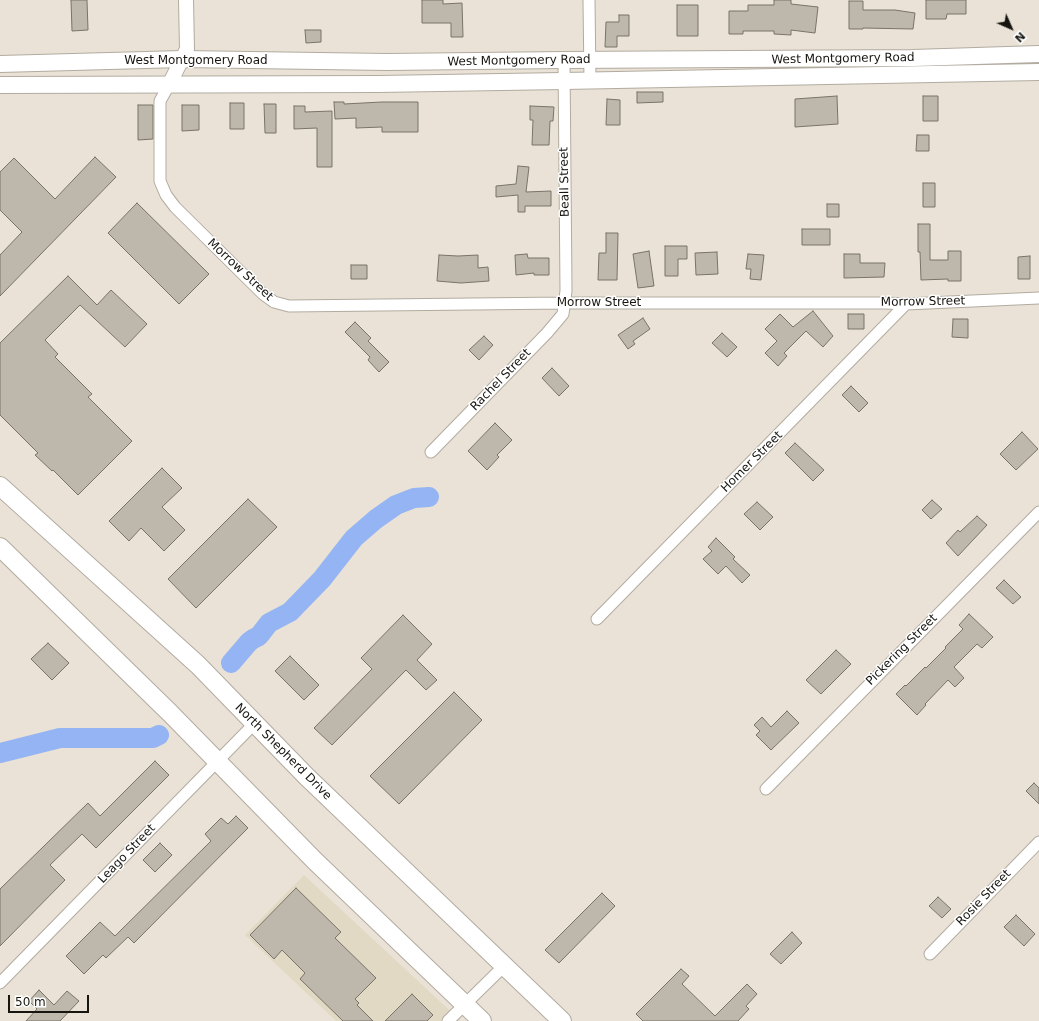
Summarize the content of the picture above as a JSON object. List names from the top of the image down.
{
  "streets": {
    "main road": ["West Montgomery Road", "North Shepherd Drive"],
    "street": [
      "Beall Street",
      "Morrow Street",
      "Rachel Street",
      "Homer Street",
      "Pickering Street",
      "Leago Street",
      "Rosie Street"
    ]
  },
  "crossings": [
    ["West Montgomery Road", "Beall Street"],
    ["West Montgomery Road", "Morrow Street"],
    ["Beall Street", "Morrow Street"],
    ["Beall Street", "Rachel Street"],
    ["Morrow Street", "Rachel Street"],
    ["Morrow Street", "Homer Street"],
    ["North Shepherd Drive", "Leago Street"]
  ],
  "scale_bar": "50 m",
  "north": "bottom right"
}
